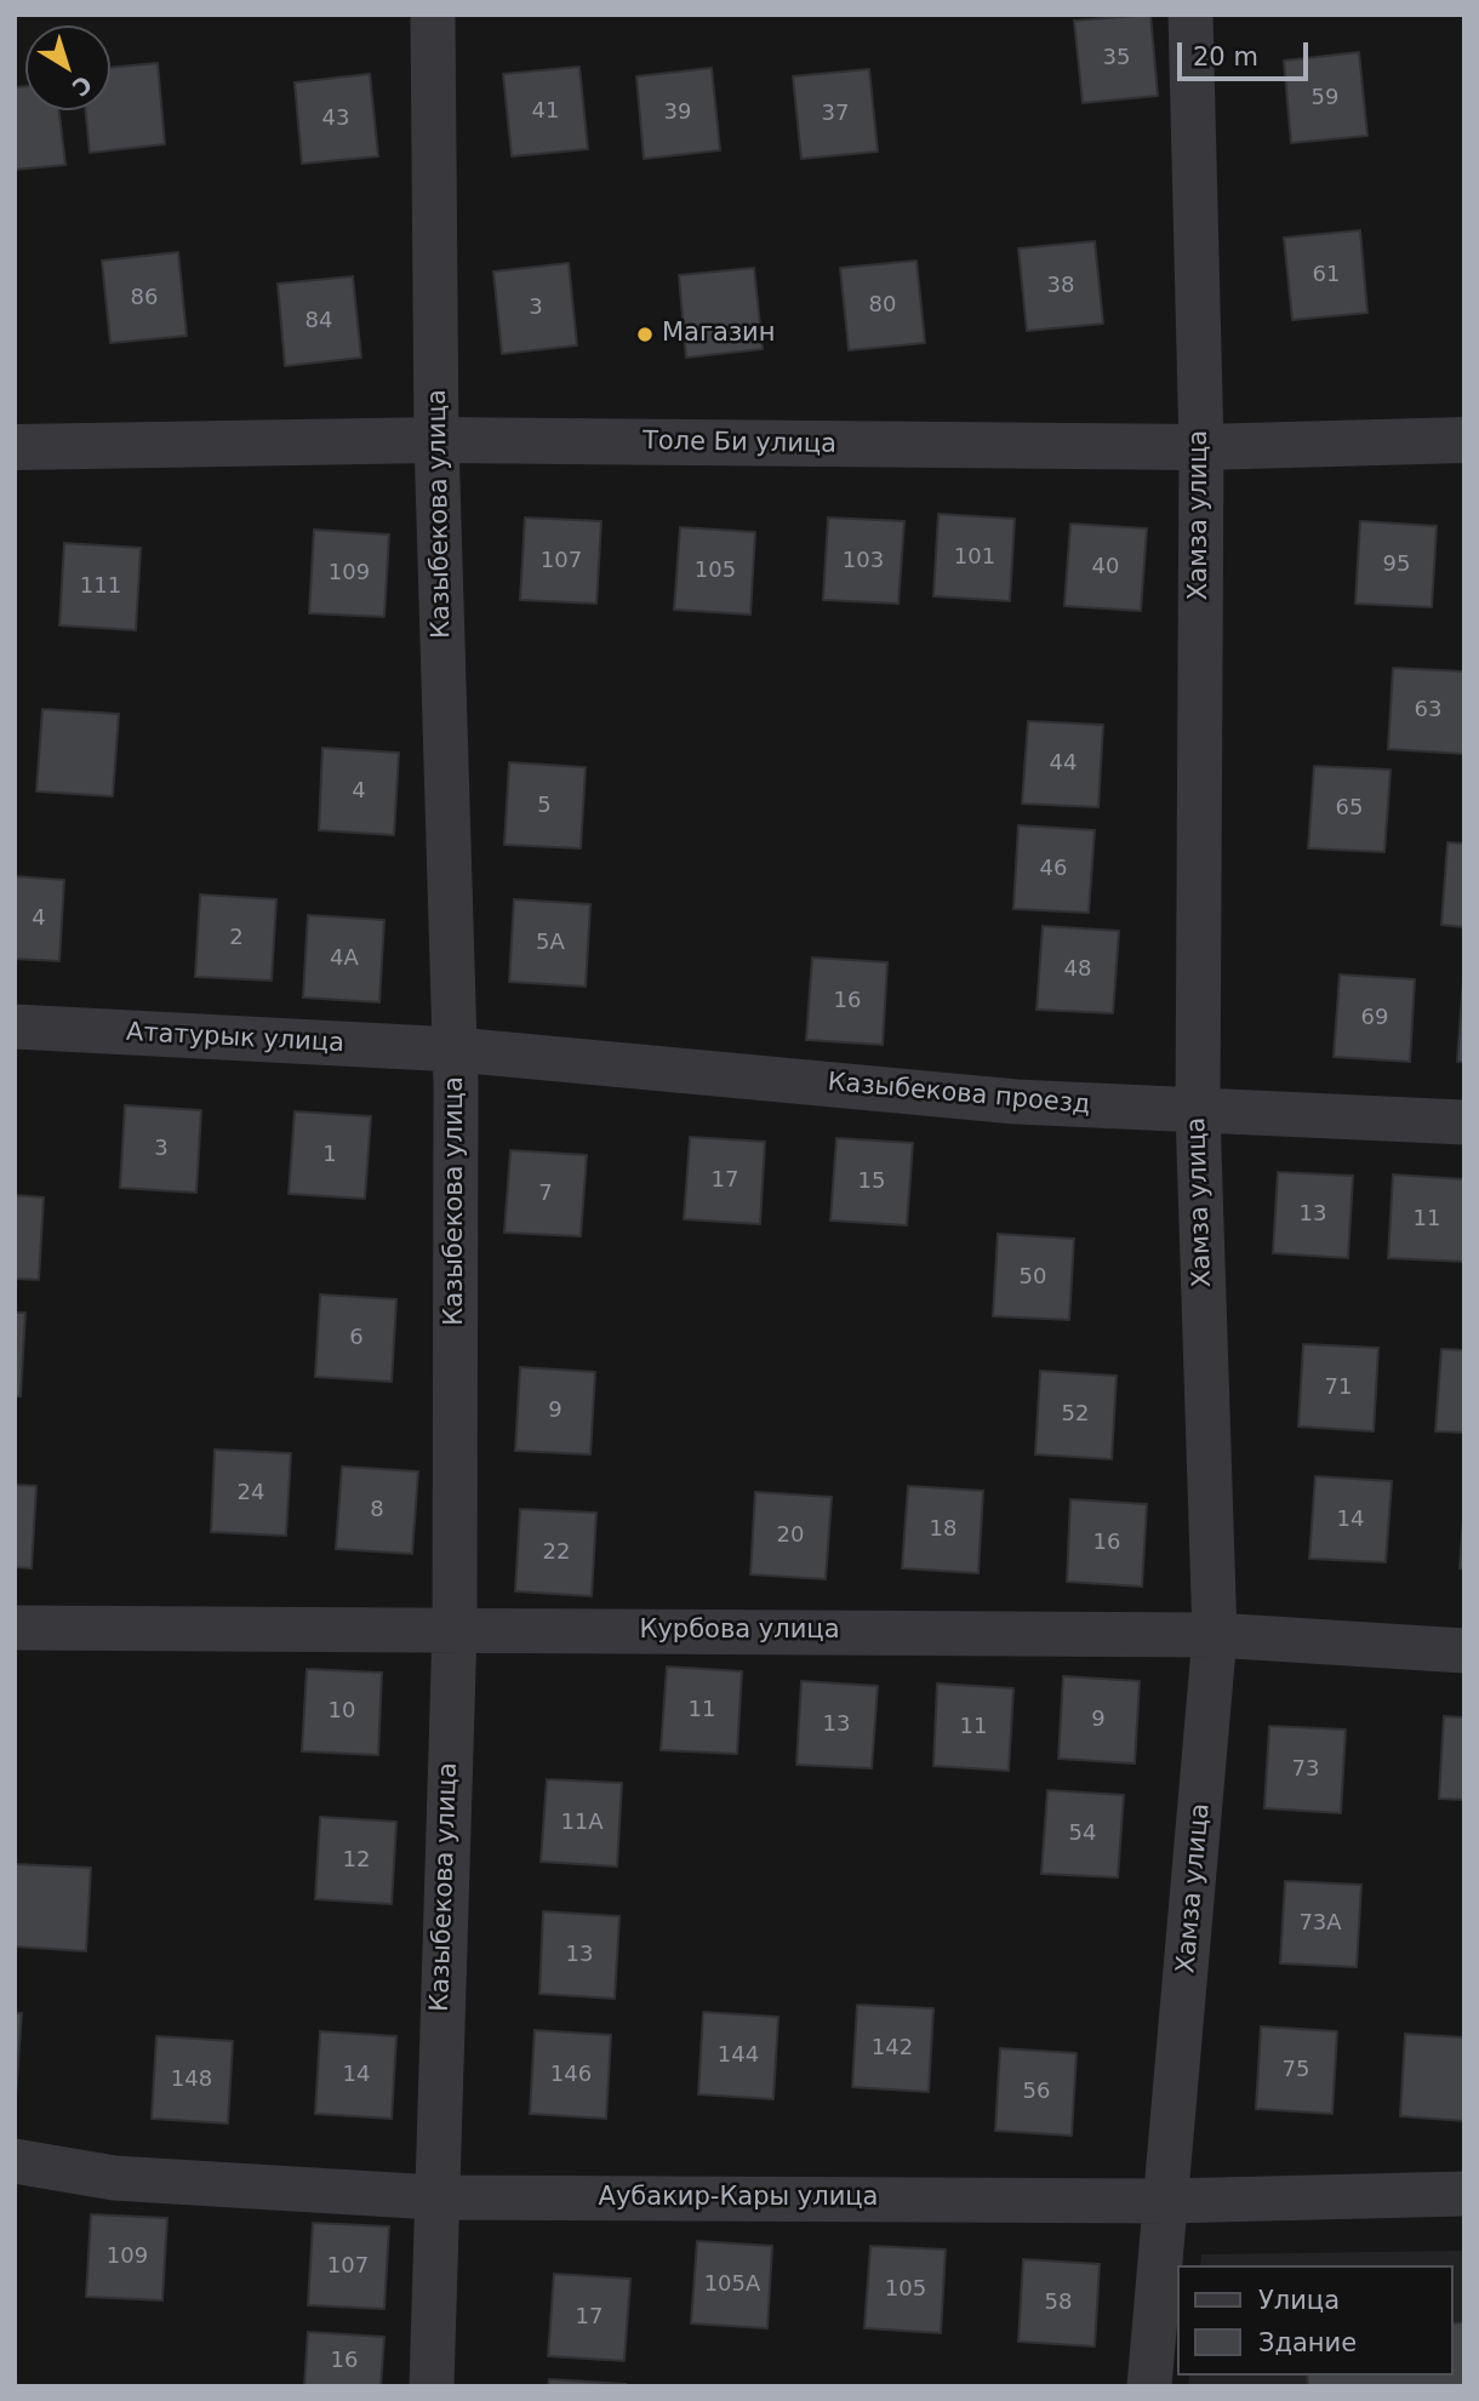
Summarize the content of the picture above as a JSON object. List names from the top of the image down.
{
  "streets": {
    "street": [
      "Толе Би улица",
      "Казыбекова улица",
      "Хамза улица",
      "Ататурык улица",
      "Казыбекова проезд",
      "Курбова улица",
      "Аубакир-Кары улица"
    ]
  },
  "crossings": [
    ["Толе Би улица", "Казыбекова улица"],
    ["Толе Би улица", "Хамза улица"],
    ["Казыбекова улица", "Ататурык улица"],
    ["Казыбекова улица", "Казыбекова проезд"],
    ["Казыбекова улица", "Курбова улица"],
    ["Казыбекова улица", "Аубакир-Кары улица"],
    ["Хамза улица", "Казыбекова проезд"],
    ["Хамза улица", "Курбова улица"],
    ["Хамза улица", "Аубакир-Кары улица"],
    ["Ататурык улица", "Казыбекова проезд"]
  ],
  "places": ["Магазин"],
  "house_numbers": [
    "35",
    "59",
    "41",
    "39",
    "37",
    "43",
    "61",
    "38",
    "86",
    "80",
    "3",
    "84",
    "101",
    "107",
    "103",
    "95",
    "40",
    "105",
    "109",
    "111",
    "63",
    "44",
    "4",
    "5",
    "65",
    "46",
    "4",
    "2",
    "5А",
    "4А",
    "48",
    "16",
    "69",
    "3",
    "1",
    "17",
    "15",
    "7",
    "13",
    "11",
    "50",
    "6",
    "71",
    "9",
    "52",
    "24",
    "8",
    "14",
    "18",
    "20",
    "16",
    "22",
    "11",
    "10",
    "9",
    "13",
    "11",
    "73",
    "11А",
    "54",
    "12",
    "73А",
    "13",
    "142",
    "144",
    "75",
    "14",
    "146",
    "148",
    "56",
    "109",
    "107",
    "105А",
    "105",
    "58",
    "17",
    "16"
  ],
  "legend": ["Улица", "Здание"],
  "scale_bar": "20 m",
  "north": "bottom right"
}
